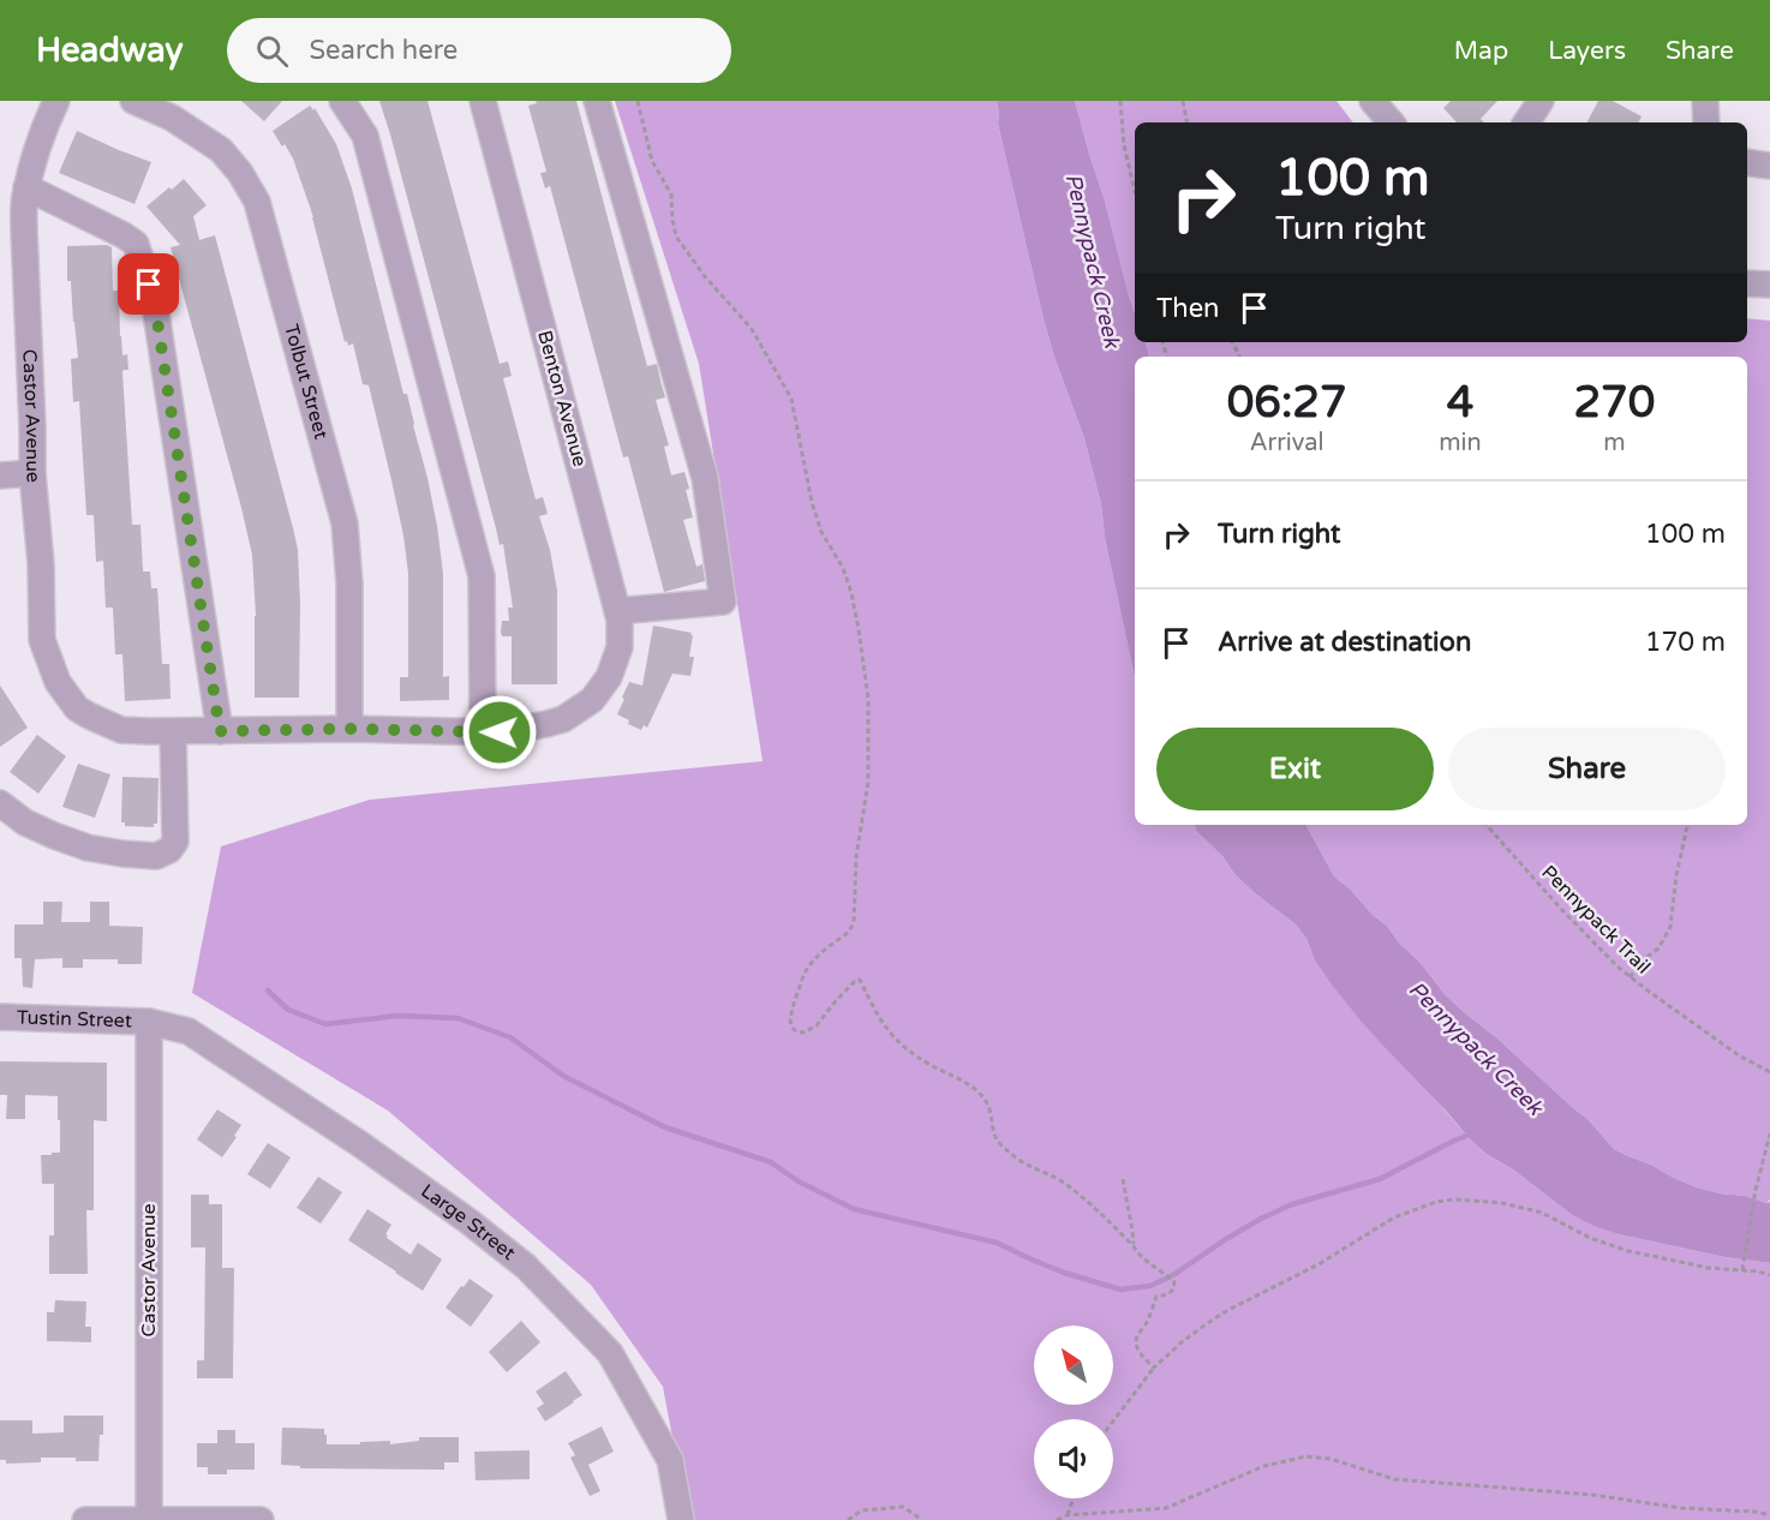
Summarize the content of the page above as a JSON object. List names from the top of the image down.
{
  "streets": {
    "street": [
      "Tolbut Street",
      "Benton Avenue",
      "Castor Avenue",
      "Tustin Street",
      "Large Street"
    ],
    "path": ["Pennypack Trail"]
  },
  "crossings": [
    ["Tolbut Street", "Castor Avenue"],
    ["Benton Avenue", "Castor Avenue"],
    ["Castor Avenue", "Tustin Street"],
    ["Castor Avenue", "Large Street"],
    ["Tustin Street", "Large Street"]
  ],
  "water": ["Pennypack Creek"],
  "north": "top left",
  "page": {
    "header": "Headway",
    "search": "Search here",
    "nav": ["Map", "Layers", "Share"],
    "turn": ["100 m", "Turn right"],
    "then": "Then",
    "eta": [
      "06:27",
      "Arrival",
      "4",
      "min",
      "270",
      "m"
    ],
    "list": [
      {
        "name": "Turn right",
        "value": "100 m"
      },
      {
        "name": "Arrive at destination",
        "value": "170 m"
      }
    ],
    "buttons": ["Exit", "Share"]
  }
}
